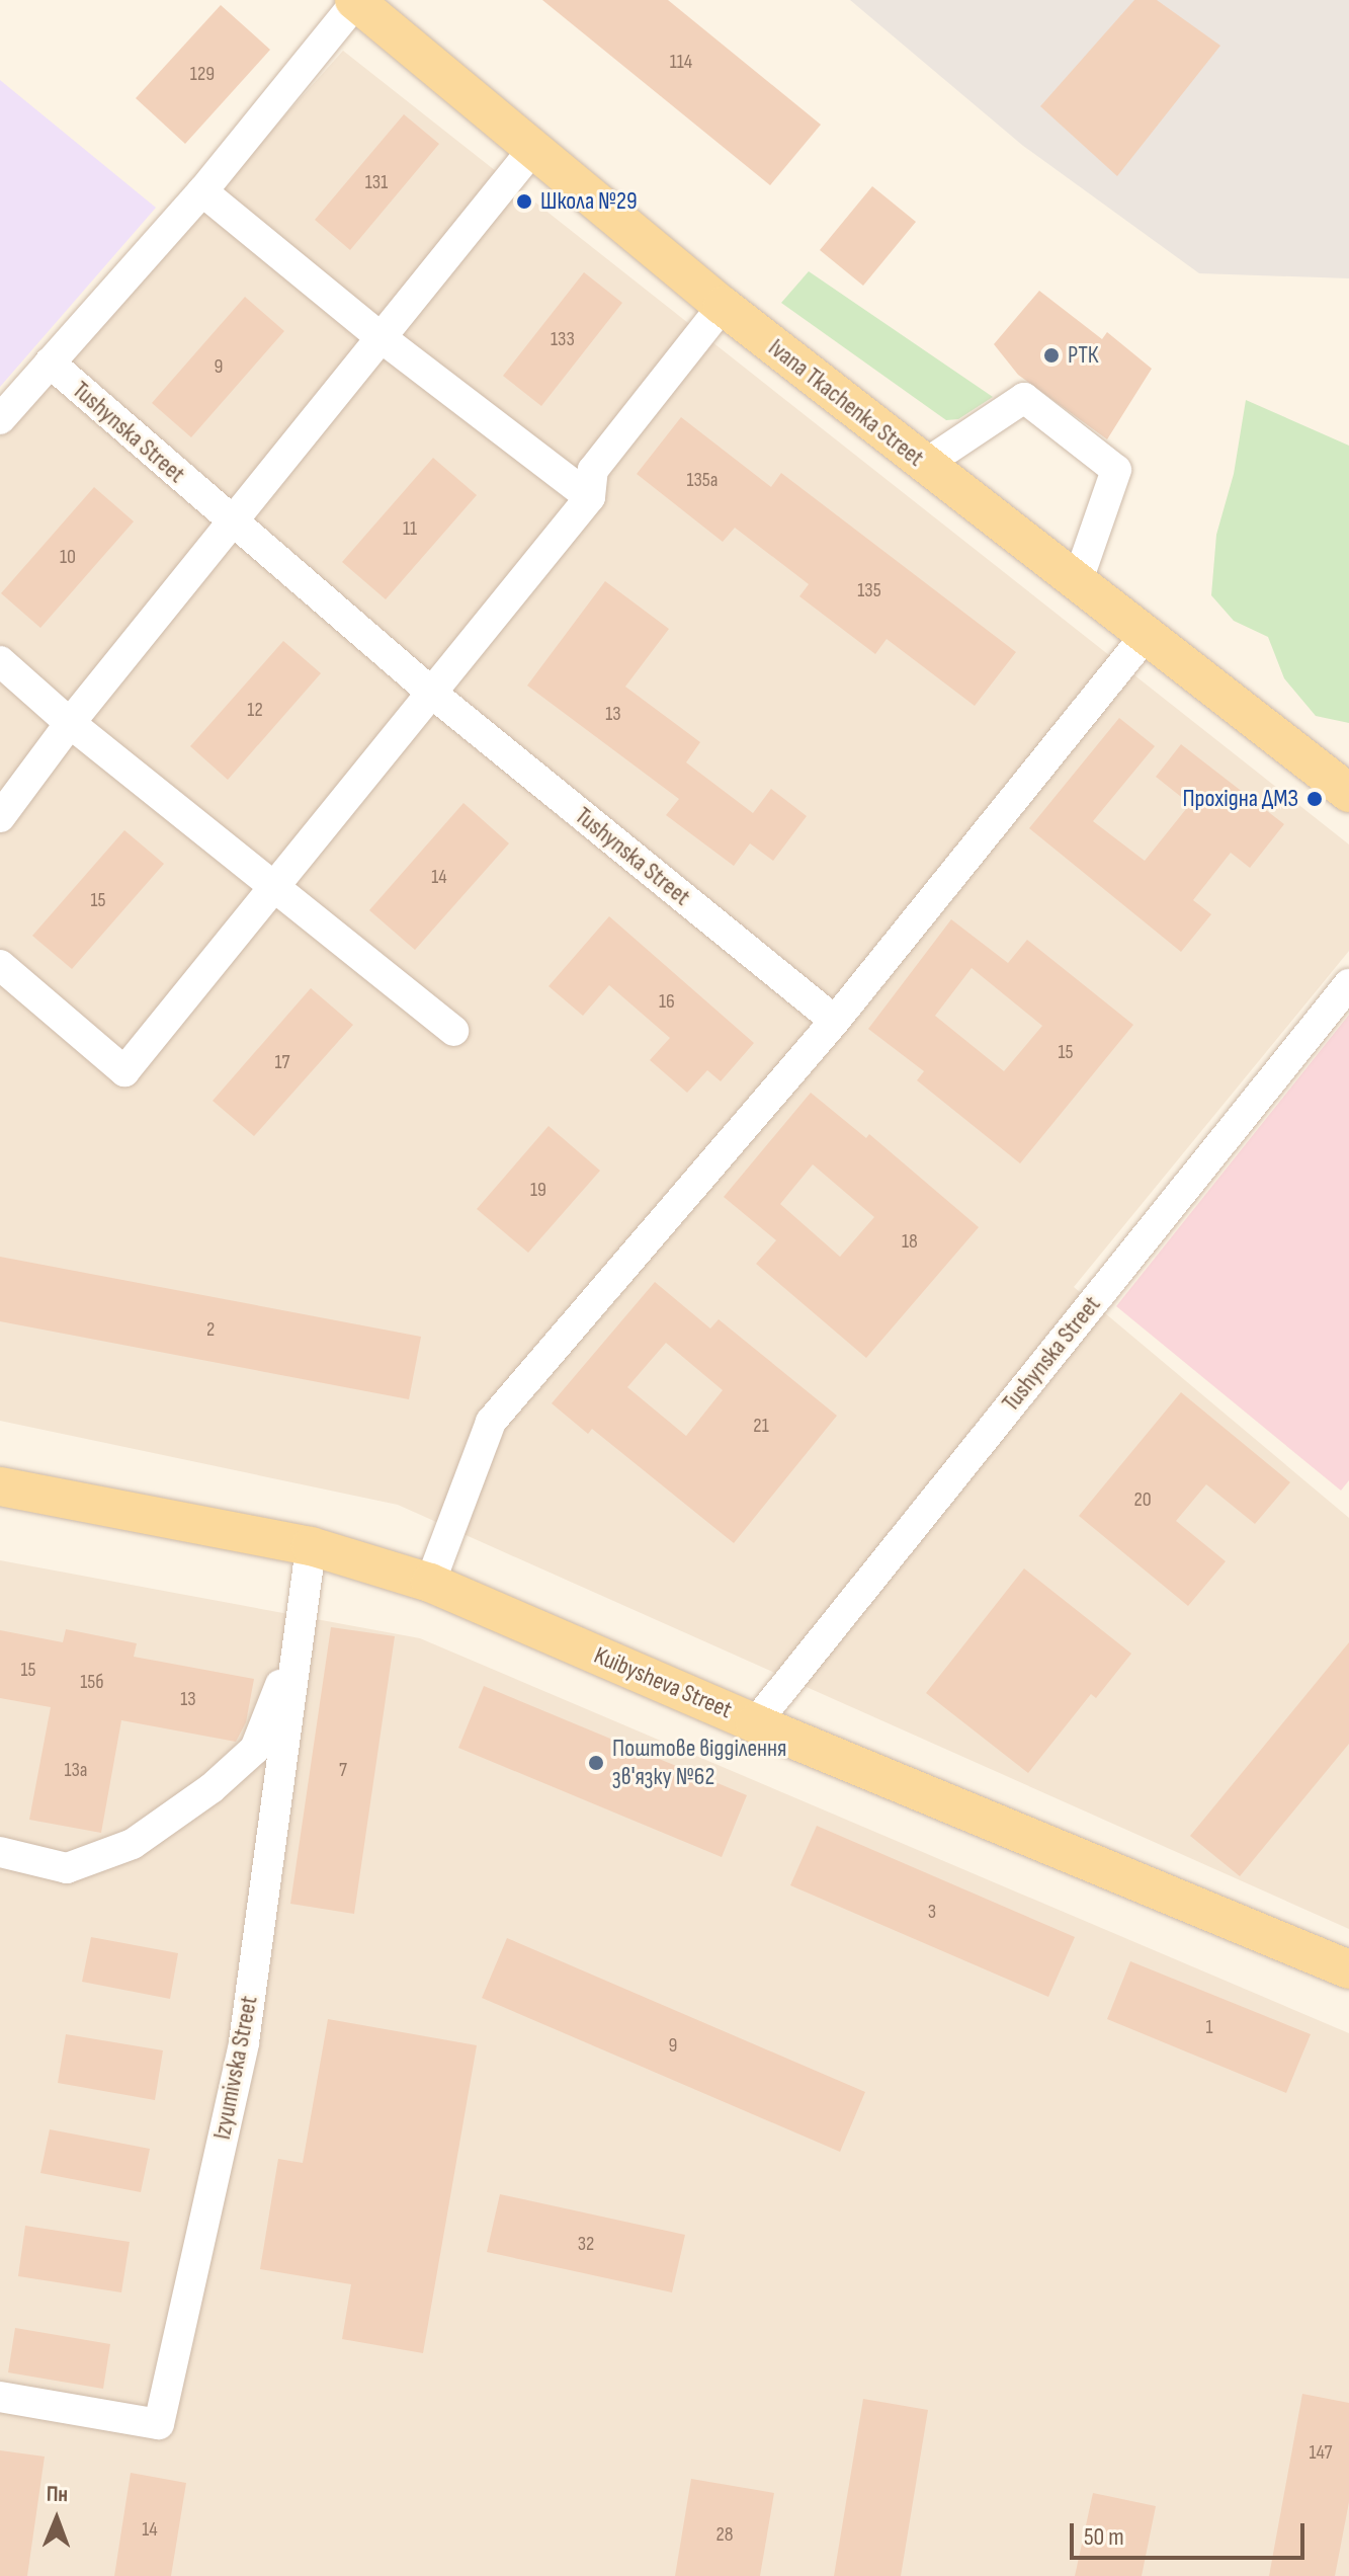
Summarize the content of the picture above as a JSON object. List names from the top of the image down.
{
  "streets": {
    "main road": ["Ivana Tkachenka Street", "Kuibysheva Street"],
    "street": ["Tushynska Street", "Izyumivska Street"]
  },
  "crossings": [
    ["Ivana Tkachenka Street", "Tushynska Street"],
    ["Tushynska Street", "Kuibysheva Street"],
    ["Kuibysheva Street", "Izyumivska Street"]
  ],
  "places": [
    "Школа №29",
    "РТК",
    "Прохідна ДМЗ",
    "Поштове відділення зв'язку №62"
  ],
  "house_numbers": [
    "114",
    "129",
    "131",
    "133",
    "9",
    "135а",
    "11",
    "10",
    "135",
    "12",
    "13",
    "14",
    "15",
    "16",
    "15",
    "17",
    "19",
    "18",
    "2",
    "21",
    "20",
    "15",
    "15б",
    "13",
    "13а",
    "7",
    "3",
    "1",
    "9",
    "32",
    "147",
    "14",
    "28"
  ],
  "scale_bar": "50 m",
  "north": "top"
}
